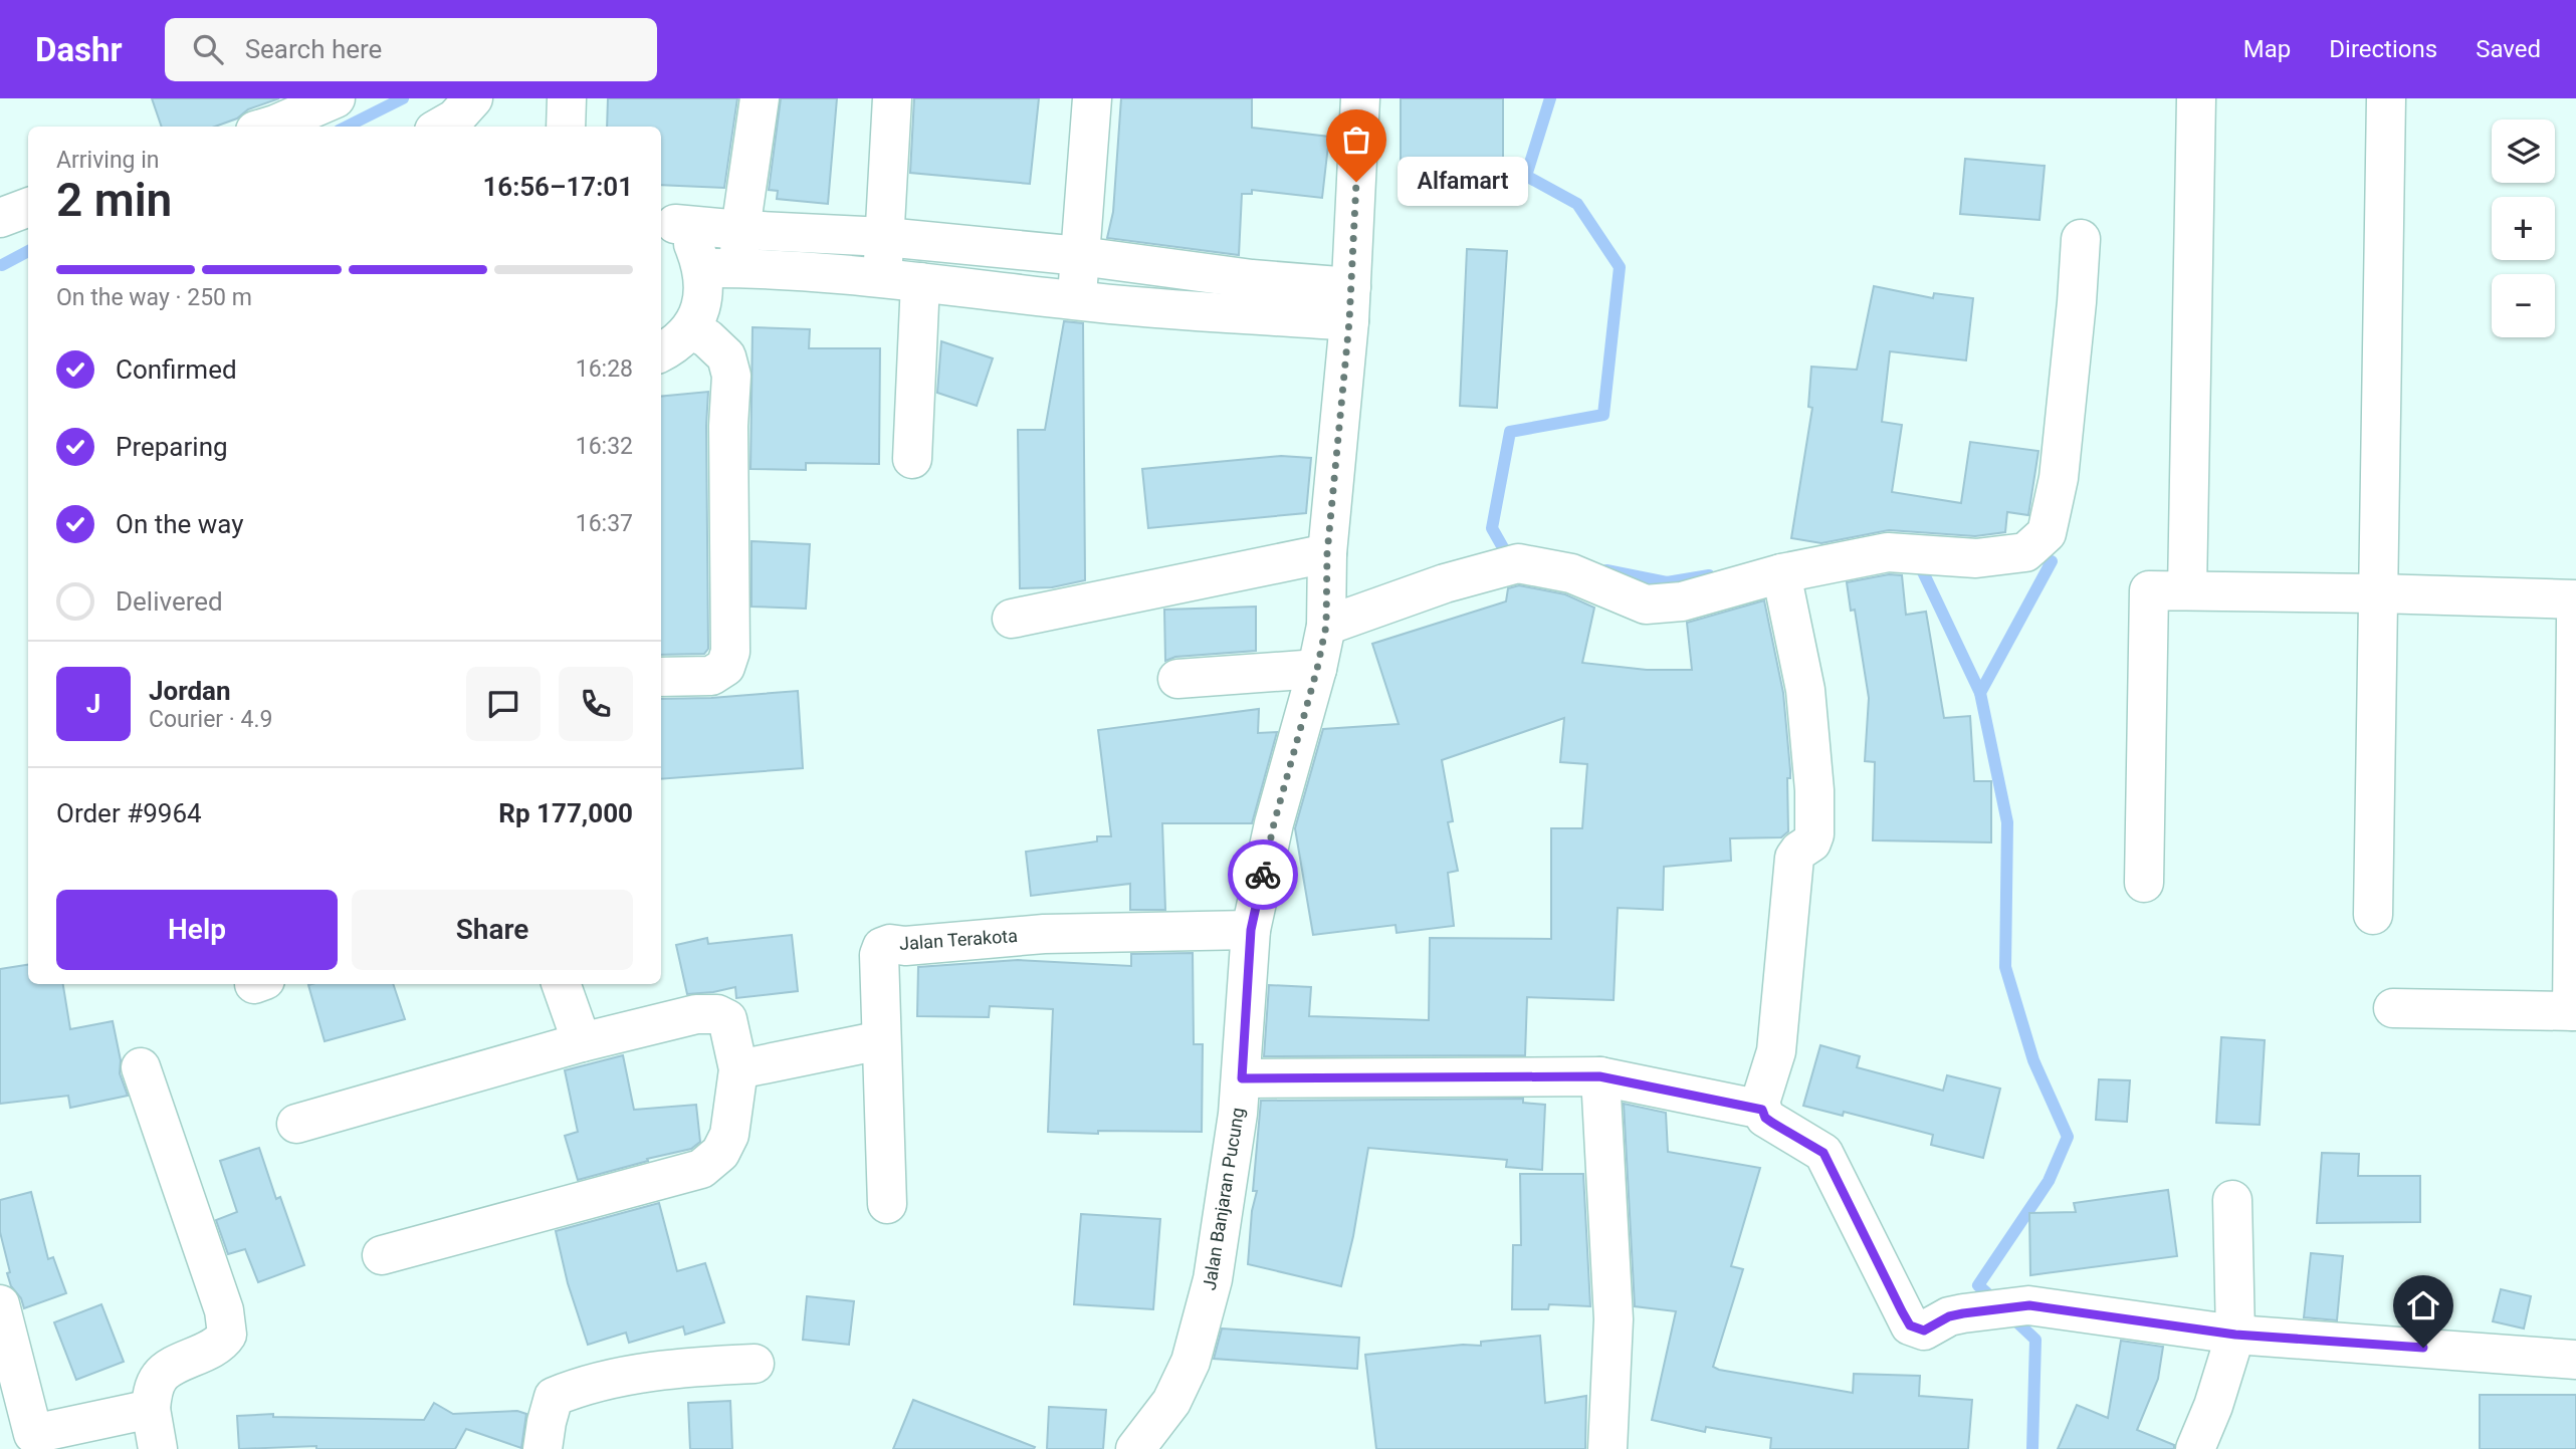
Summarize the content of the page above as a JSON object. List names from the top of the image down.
{
  "streets": {
    "street": ["Jalan Terakota", "Jalan Banjaran Pucung"]
  },
  "crossings": [
    ["Jalan Terakota", "Jalan Banjaran Pucung"]
  ],
  "places": ["Alfamart"],
  "page": {
    "header": "Dashr",
    "search": "Search here",
    "nav": ["Map", "Directions", "Saved"],
    "map_buttons": ["+", "−"],
    "heading": ["2 min", "Arriving in", "16:56–17:01"],
    "panel": [
      "Jordan",
      "Courier · 4.9",
      "Order #9964",
      "Rp 177,000"
    ],
    "bubble": "Alfamart",
    "bar": "On the way · 250 m",
    "list": [
      ["Confirmed", "16:28"],
      ["Preparing", "16:32"],
      ["On the way", "16:37"],
      "Delivered"
    ],
    "round": "J",
    "buttons": ["Help", "Share"]
  }
}
